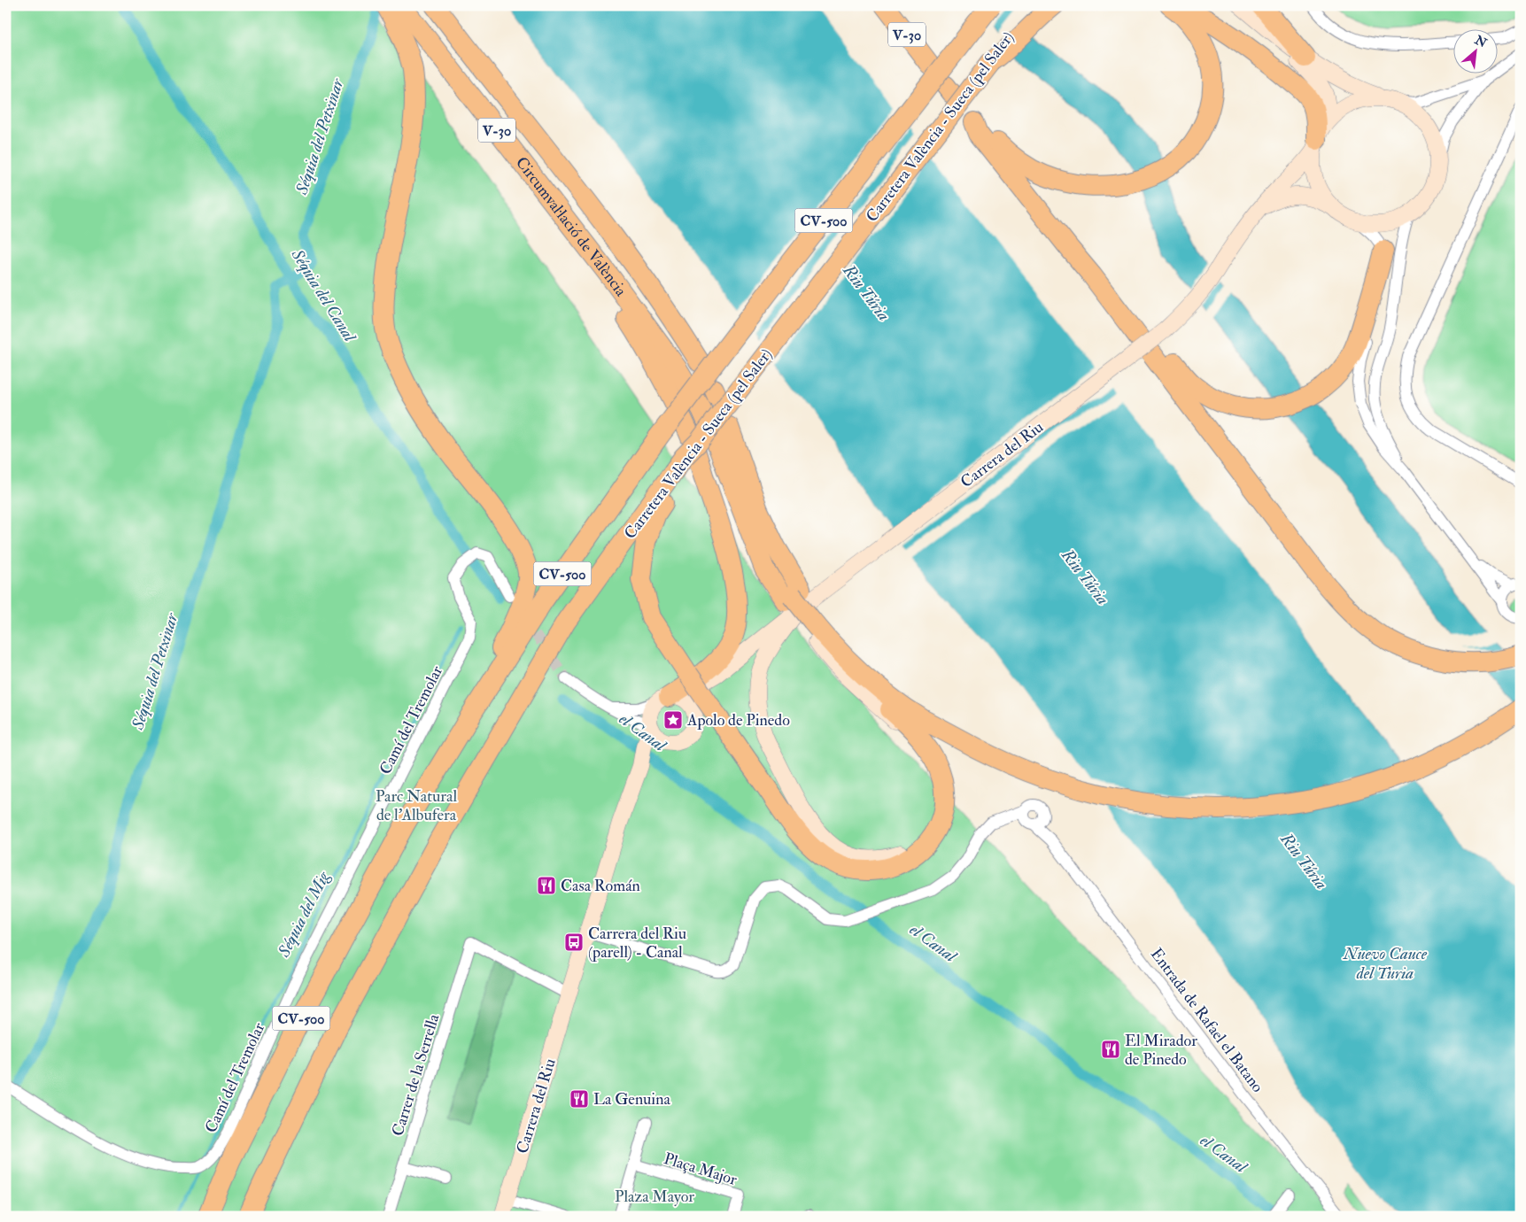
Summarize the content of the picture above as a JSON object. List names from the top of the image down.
{
  "streets": {
    "highway": [
      "V-30",
      "Carretera València - Sueca (pel Saler)",
      "CV-500",
      "Circumval·lació de València"
    ],
    "street": [
      "Carrera del Riu",
      "Camí del Tremolar",
      "Entrada de Rafael el Batano",
      "Carrer de la Serrella",
      "Plaça Major"
    ]
  },
  "crossings": [
    ["Circumval·lació de València", "Carrera del Riu"],
    ["Carrera del Riu", "Entrada de Rafael el Batano"],
    ["Carrera del Riu", "Carrer de la Serrella"]
  ],
  "water": [
    "Séquia del Petxinar",
    "Riu Túria",
    "Séquia del Canal",
    "el Canal",
    "Séquia del Mig",
    "Nuevo Cauce del Turia"
  ],
  "parks": ["Parc Natural de l'Albufera", "Plaza Mayor"],
  "places": {
    "place": ["Apolo de Pinedo"],
    "restaurant": ["Casa Román", "El Mirador de Pinedo", "La Genuina"],
    "bus stop": ["Carrera del Riu (parell) - Canal"]
  },
  "north": "top right"
}
